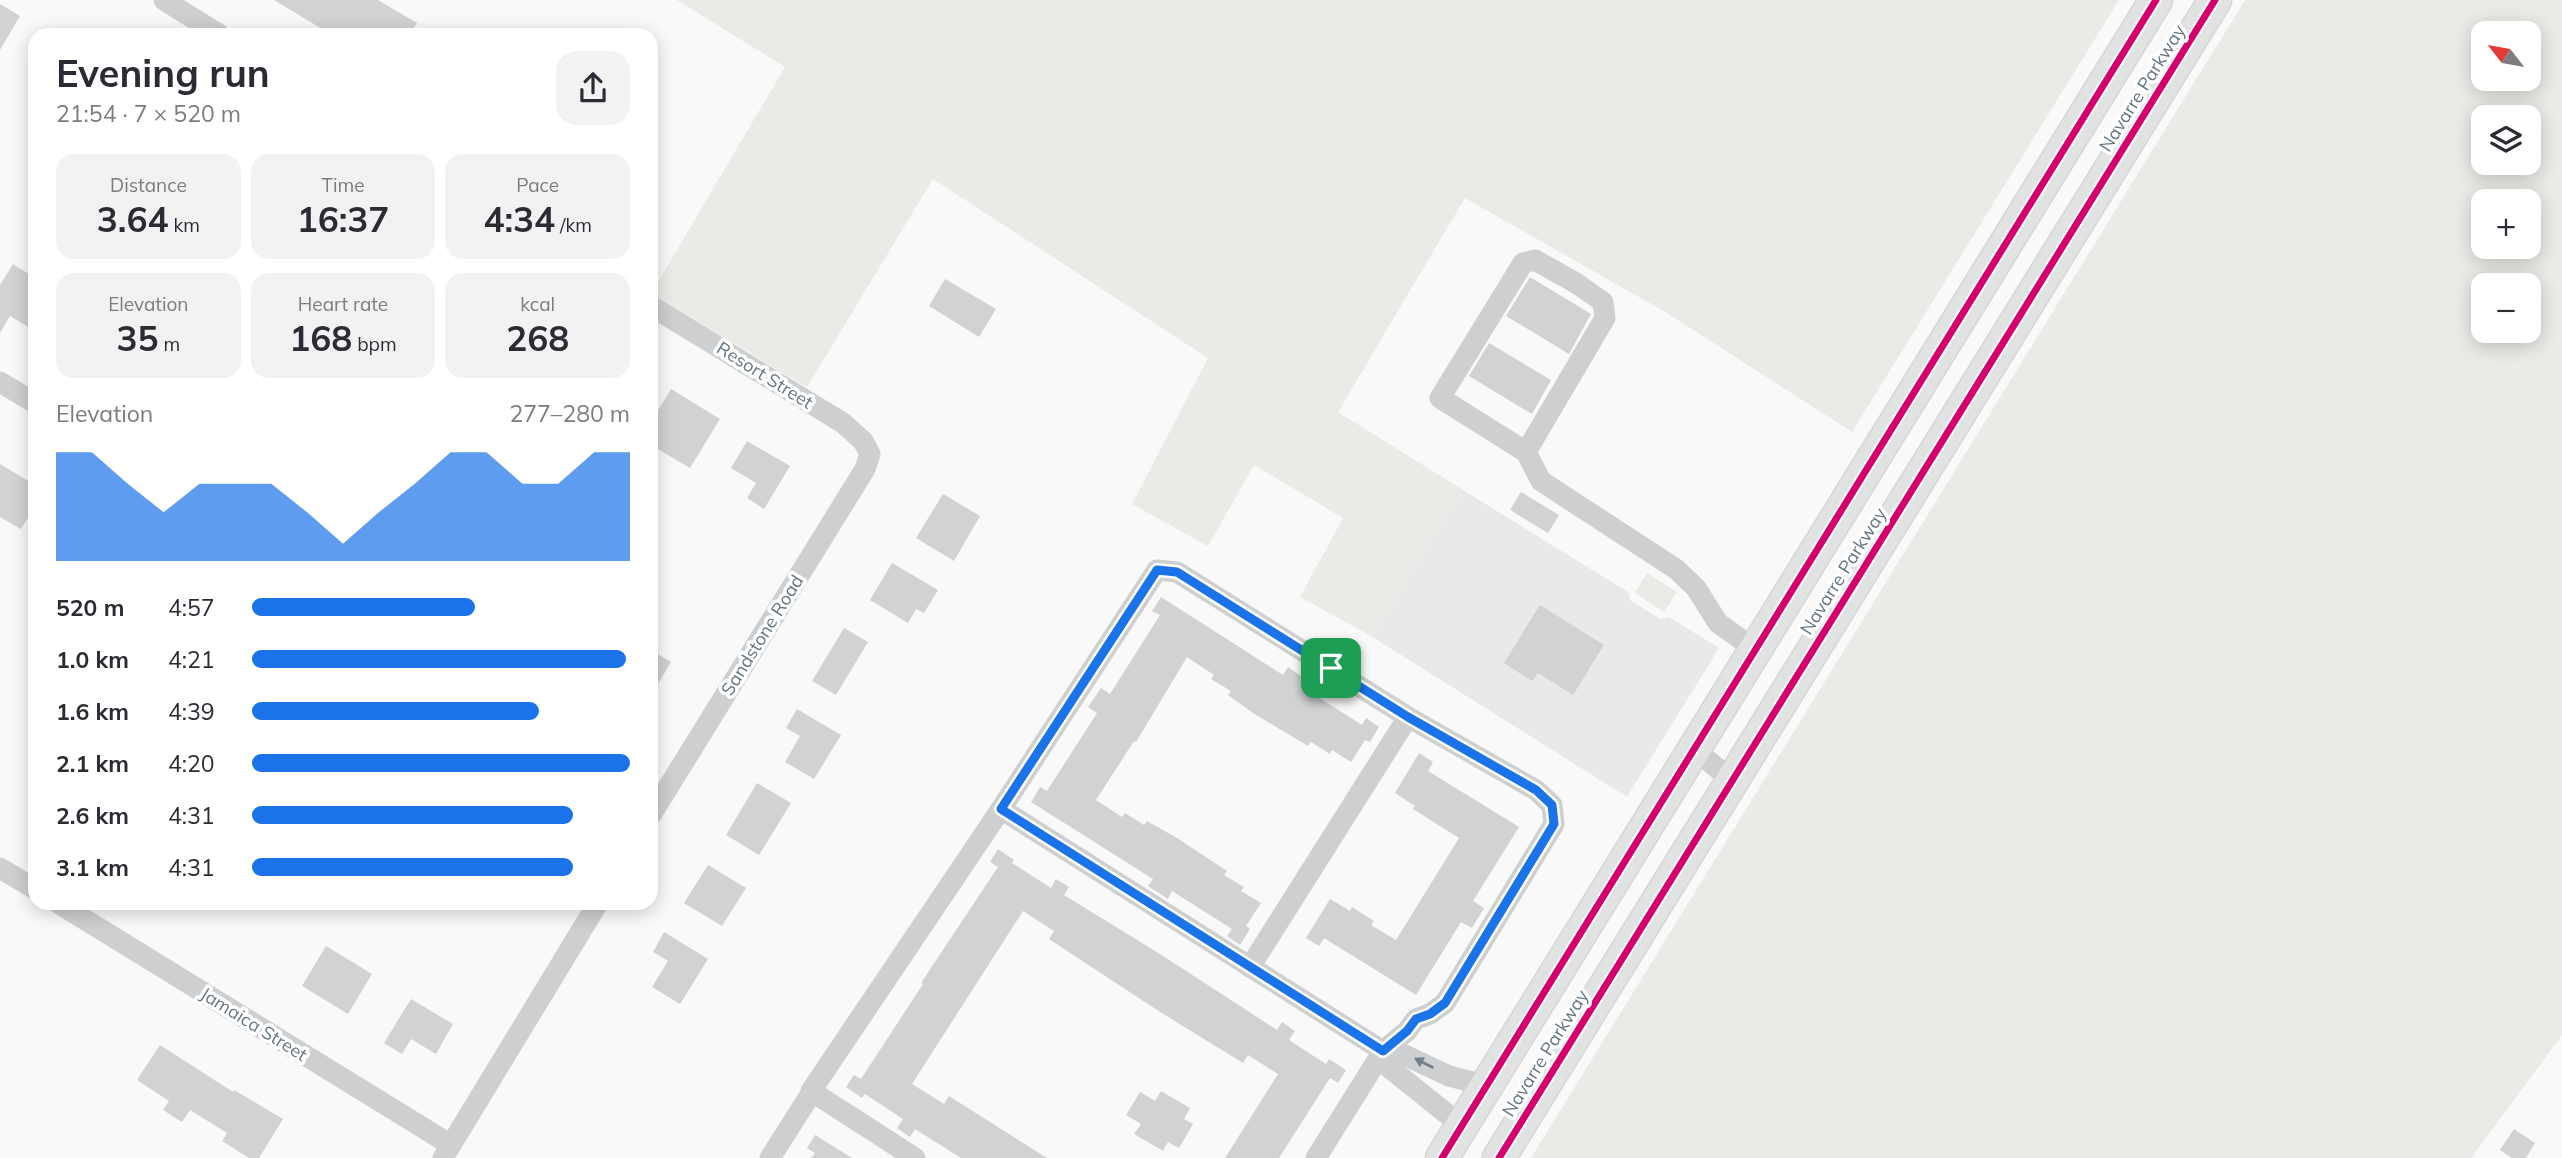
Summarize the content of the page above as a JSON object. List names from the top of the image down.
{
  "streets": {
    "highway": ["Navarre Parkway"],
    "street": ["Resort Street", "Sandstone Road", "Jamaica Street"]
  },
  "crossings": [
    ["Resort Street", "Sandstone Road"]
  ],
  "north": "top left",
  "page": {
    "map_buttons": ["+", "−"],
    "heading": ["Evening run", "21:54 · 7 × 520 m"],
    "stats": [
      ["Distance", "3.64 km"],
      ["Time", "16:37"],
      ["Pace", "4:34 /km"],
      ["Elevation", "35 m"],
      ["Heart rate", "168 bpm"],
      ["kcal", "268"]
    ],
    "chart": ["Elevation", "277–280 m"],
    "list": [
      {
        "name": "520 m",
        "note": "4:57"
      },
      {
        "name": "1.0 km",
        "note": "4:21"
      },
      {
        "name": "1.6 km",
        "note": "4:39"
      },
      {
        "name": "2.1 km",
        "note": "4:20"
      },
      {
        "name": "2.6 km",
        "note": "4:31"
      },
      {
        "name": "3.1 km",
        "note": "4:31"
      }
    ]
  }
}
